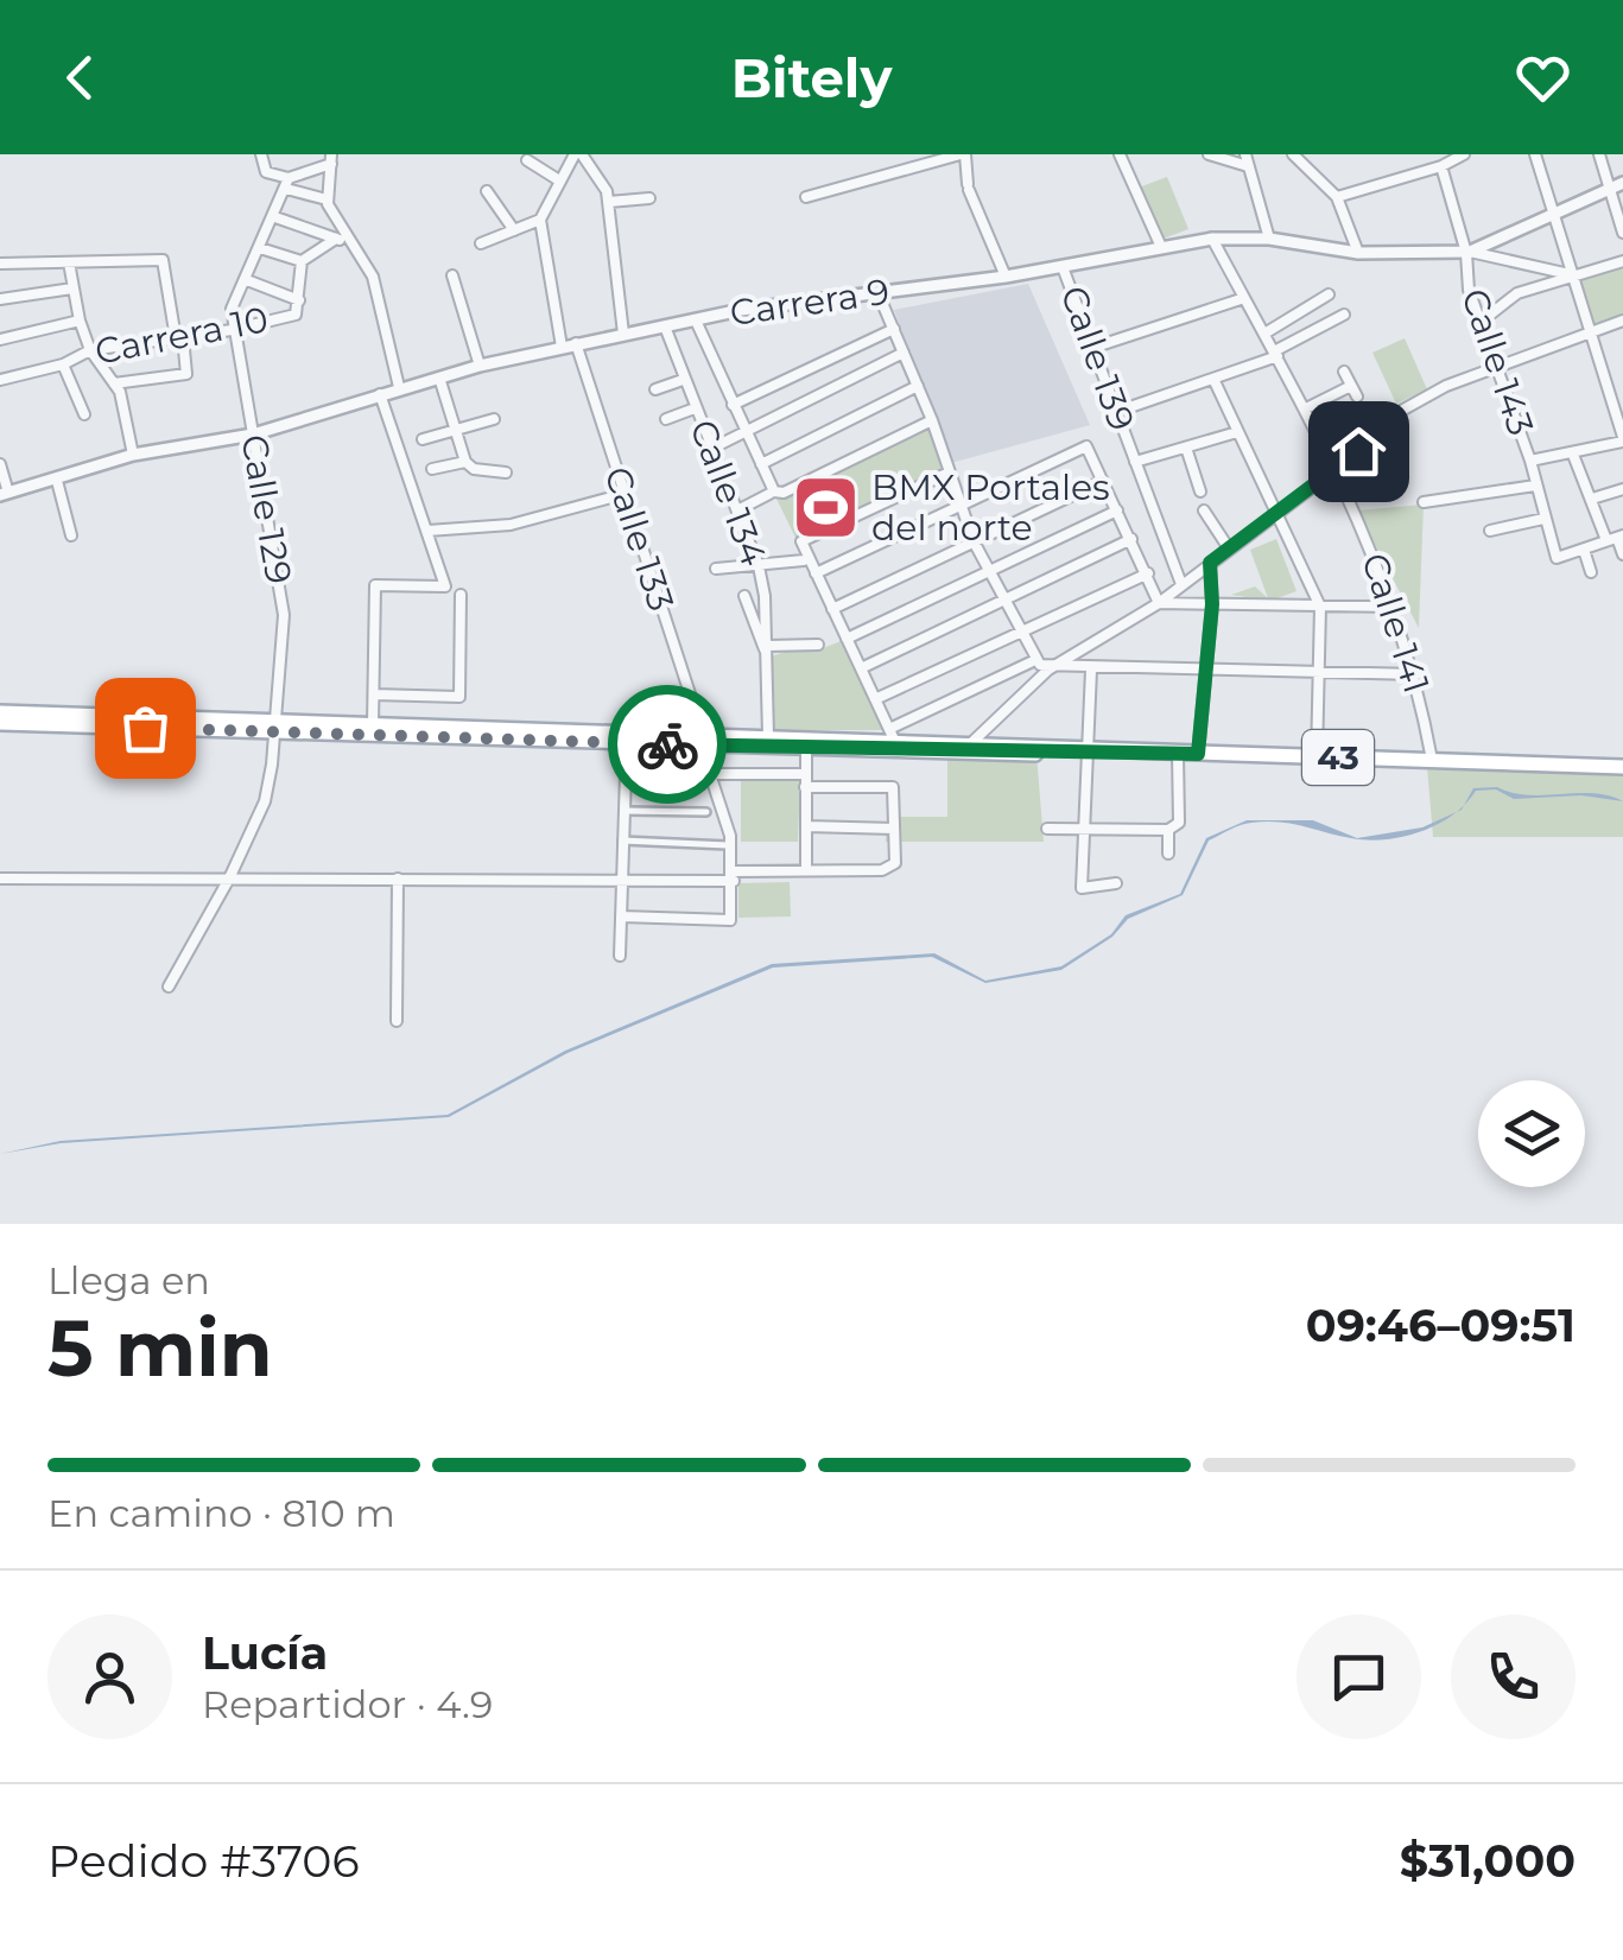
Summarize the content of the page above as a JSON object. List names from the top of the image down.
{
  "streets": {
    "main road": ["43"],
    "street": [
      "Carrera 9",
      "Carrera 10",
      "Calle 139",
      "Calle 143",
      "Calle 134",
      "Calle 129",
      "Calle 133",
      "Calle 141"
    ]
  },
  "crossings": [
    ["Carrera 9", "Calle 139"],
    ["Carrera 9", "Calle 143"],
    ["Carrera 9", "Calle 134"],
    ["Carrera 9", "Calle 129"],
    ["Carrera 9", "Calle 133"],
    ["Carrera 9", "Calle 141"],
    ["Carrera 10", "Calle 129"],
    ["Calle 141", "43"]
  ],
  "places": {
    "sports": ["BMX Portales del norte"]
  },
  "page": {
    "header": "Bitely",
    "heading": ["5 min", "Llega en", "09:46–09:51"],
    "panel": [
      "Lucía",
      "Repartidor · 4.9",
      "Pedido #3706",
      "$31,000"
    ],
    "bar": "En camino · 810 m"
  }
}
